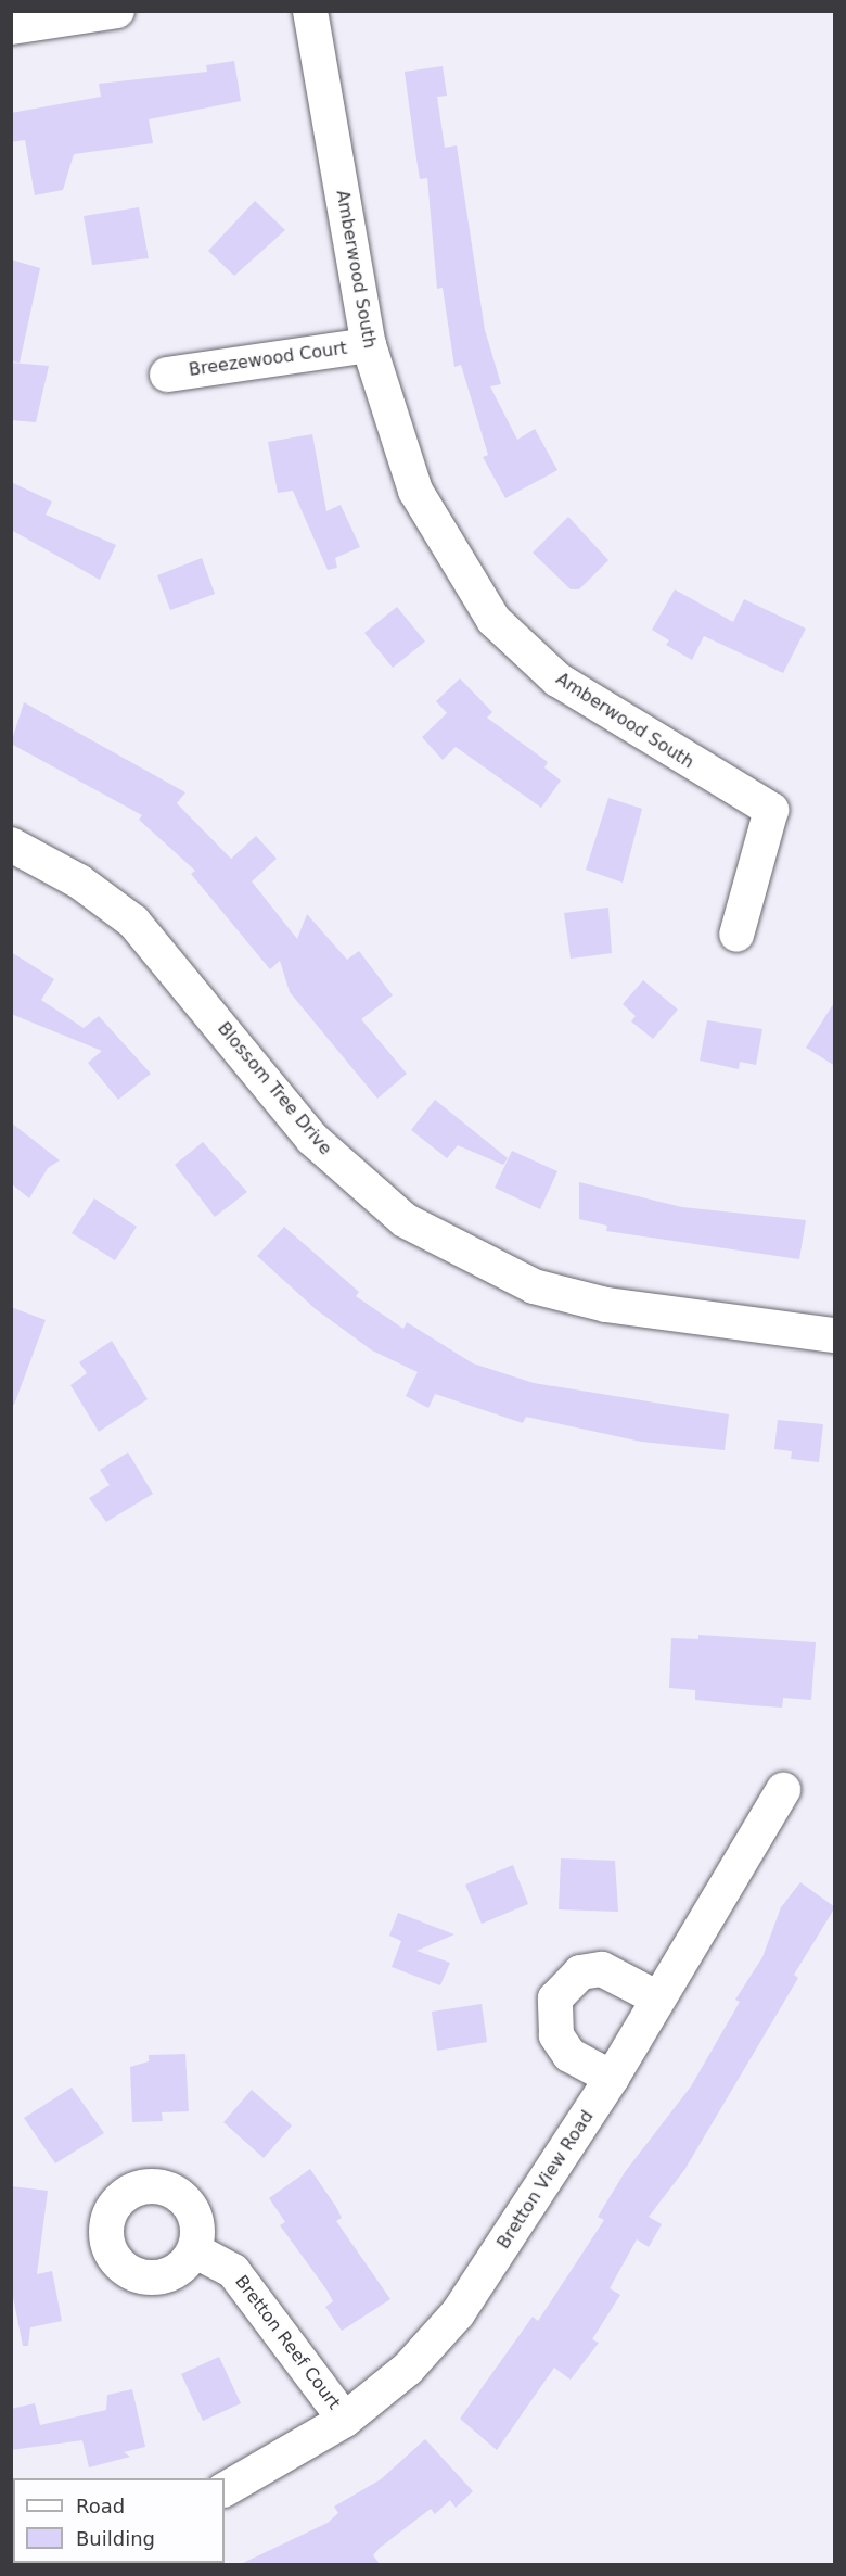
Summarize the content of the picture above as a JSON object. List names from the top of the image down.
{
  "streets": {
    "street": [
      "Amberwood South",
      "Breezewood Court",
      "Blossom Tree Drive",
      "Bretton View Road",
      "Bretton Reef Court"
    ]
  },
  "crossings": [
    ["Amberwood South", "Breezewood Court"],
    ["Bretton View Road", "Bretton Reef Court"]
  ],
  "legend": ["Road", "Building"]
}
